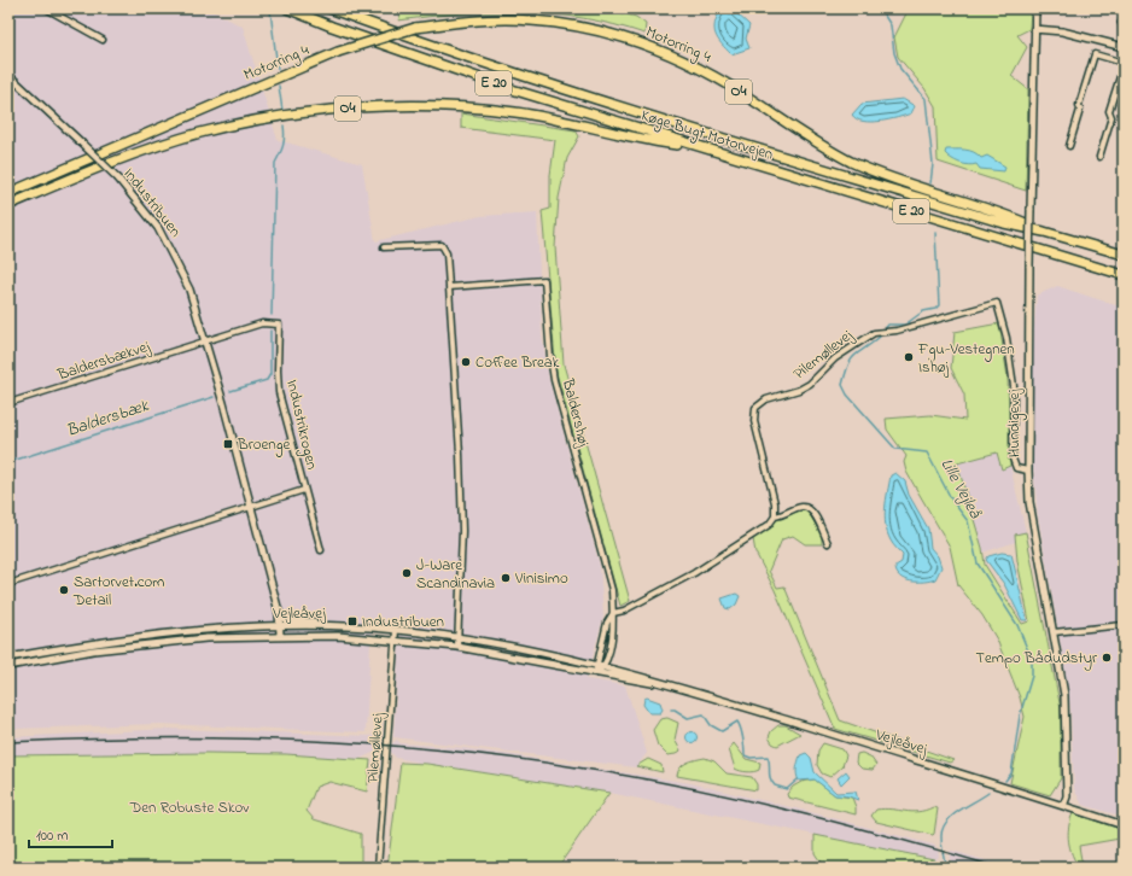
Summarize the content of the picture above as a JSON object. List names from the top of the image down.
{
  "streets": {
    "highway": [
      "Motorring 4",
      "E 20",
      "O4",
      "Køge Bugt Motorvejen"
    ],
    "street": [
      "Industribuen",
      "Pilemøllevej",
      "Baldersbækvej",
      "Baldershøj",
      "Hundigevej",
      "Industrikrogen",
      "Vejleåvej"
    ]
  },
  "crossings": [
    ["Motorring 4", "Køge Bugt Motorvejen"],
    ["O4", "Køge Bugt Motorvejen"],
    ["Industribuen", "Baldersbækvej"],
    ["Industribuen", "Industrikrogen"],
    ["Industribuen", "Vejleåvej"],
    ["Pilemøllevej", "Hundigevej"],
    ["Pilemøllevej", "Vejleåvej"],
    ["Baldersbækvej", "Industrikrogen"],
    ["Baldershøj", "Vejleåvej"],
    ["Hundigevej", "Vejleåvej"]
  ],
  "water": ["Baldersbæk", "Lille Vejleå"],
  "parks": ["Den Robuste Skov"],
  "places": {
    "other": [
      "Fgu-Vestegnen Ishøj",
      "Coffee Break",
      "J-Ware Scandinavia",
      "Vinisimo",
      "Sartorvet.com Detail",
      "Tempo Bådudstyr"
    ],
    "transit": ["Broenge", "Industribuen"]
  },
  "scale_bar": "100 m"
}
